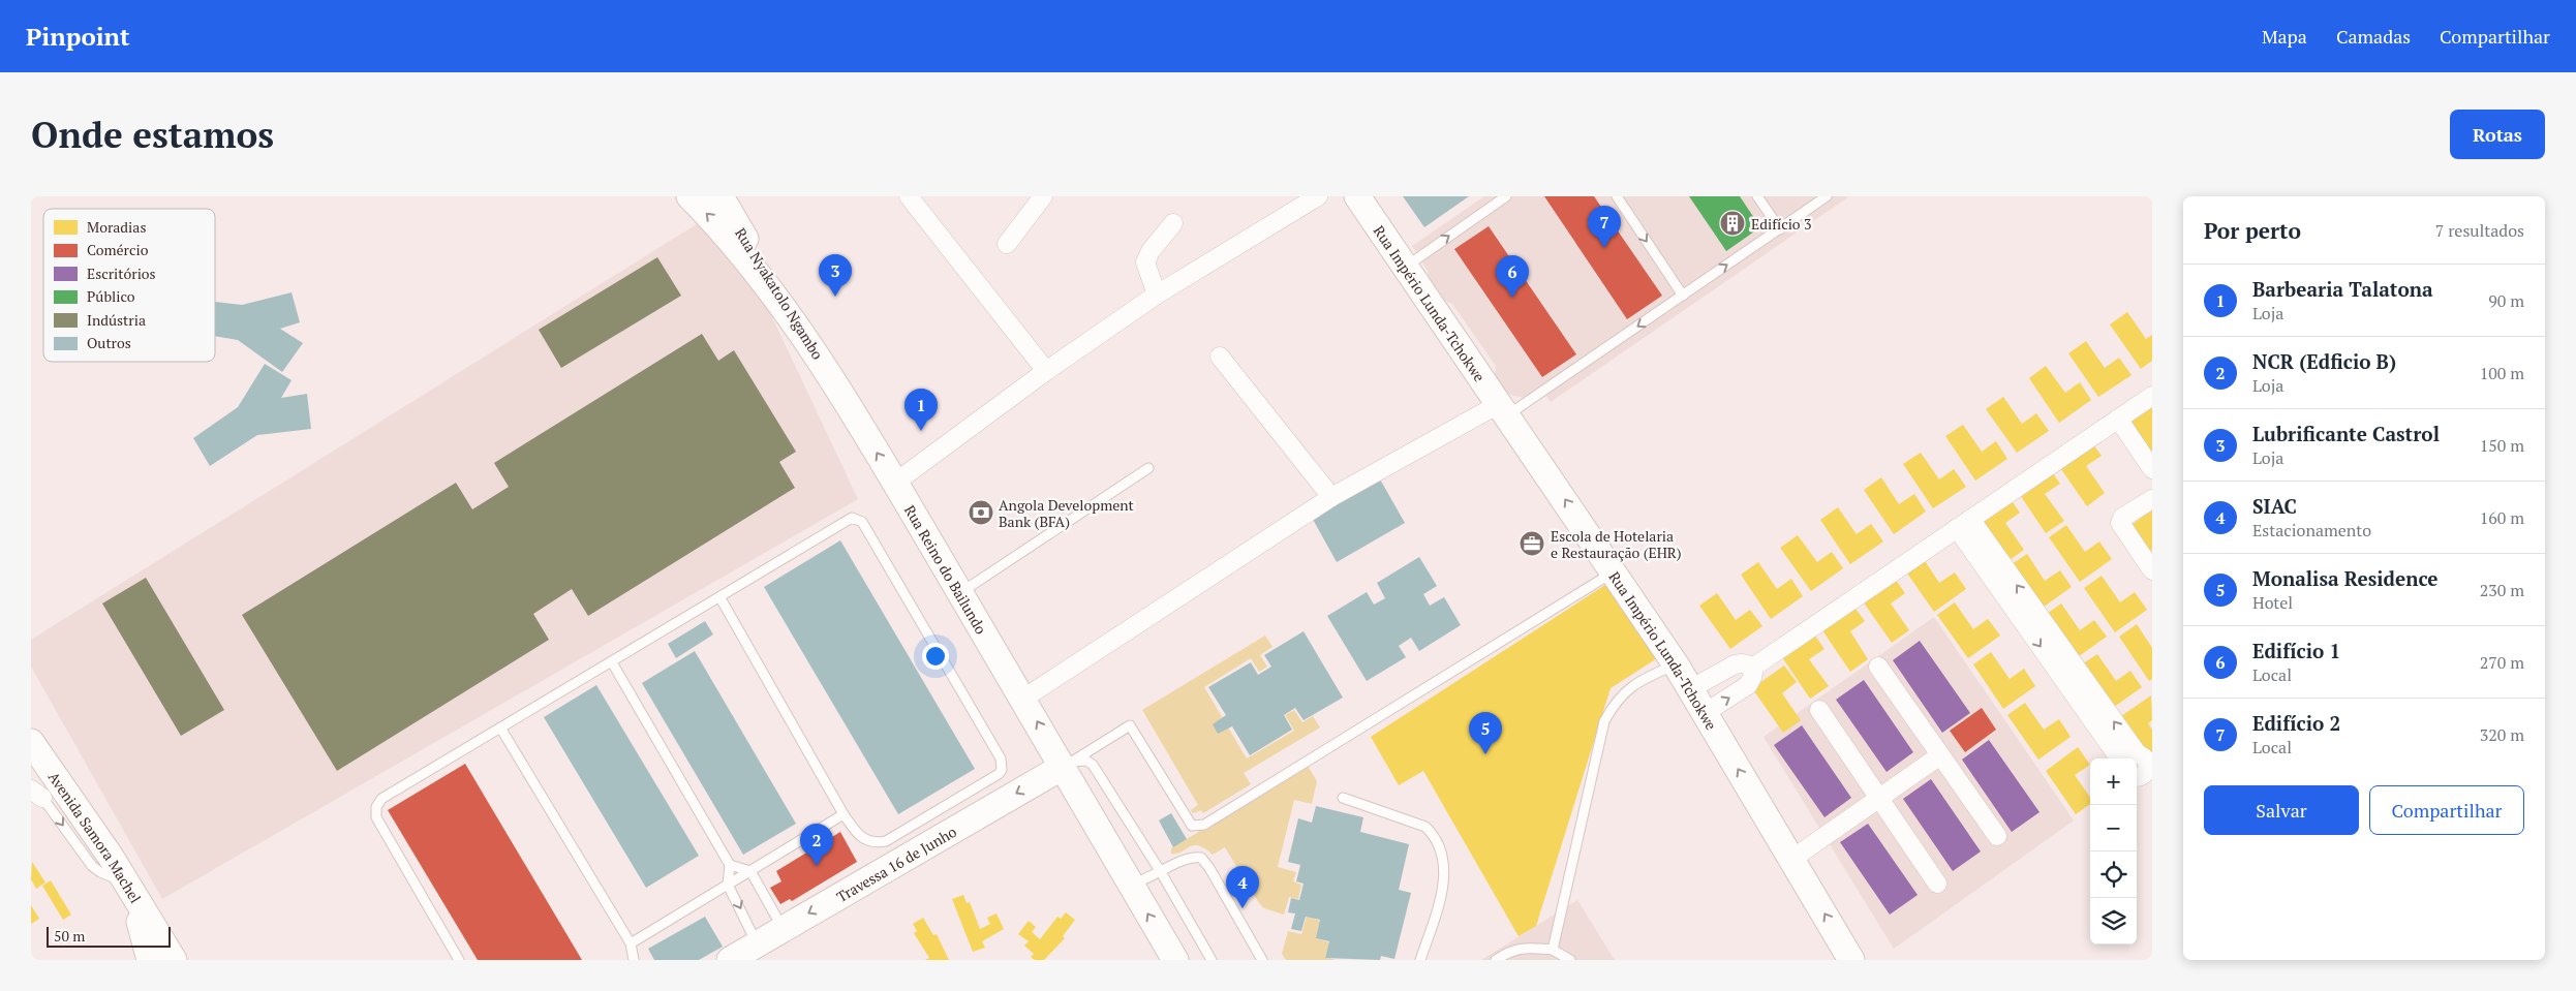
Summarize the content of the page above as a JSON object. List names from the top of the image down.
{
  "streets": {
    "main road": [
      "Rua Nyakatolo Ngambo",
      "Rua Império Lunda-Tchokwe",
      "Rua Reino do Bailundo",
      "Avenida Samora Machel",
      "Travessa 16 de Junho"
    ]
  },
  "crossings": [
    ["Rua Nyakatolo Ngambo", "Rua Reino do Bailundo"],
    ["Rua Reino do Bailundo", "Travessa 16 de Junho"]
  ],
  "one_way": ["Rua Império Lunda-Tchokwe", "Rua Reino do Bailundo", "Travessa 16 de Junho"],
  "places": {
    "building": ["Edifício 3"],
    "bank": ["Angola Development Bank (BFA)"],
    "office": ["Escola de Hotelaria e Restauração (EHR)"]
  },
  "legend": [
    "Moradias",
    "Comércio",
    "Escritórios",
    "Público",
    "Indústria",
    "Outros"
  ],
  "scale_bar": "50 m",
  "page": {
    "header": "Pinpoint",
    "nav": ["Mapa", "Camadas", "Compartilhar"],
    "buttons": [
      "Rotas",
      ["Salvar", "Compartilhar"]
    ],
    "title": "Onde estamos",
    "heading": ["Por perto", "7 resultados"],
    "pins": [
      "7",
      "3",
      "6",
      "1",
      "5",
      "2",
      "4"
    ],
    "list": [
      {
        "mark": "1",
        "name": "Barbearia Talatona",
        "note": "Loja",
        "value": "90 m"
      },
      {
        "mark": "2",
        "name": "NCR (Edficio B)",
        "note": "Loja",
        "value": "100 m"
      },
      {
        "mark": "3",
        "name": "Lubrificante Castrol",
        "note": "Loja",
        "value": "150 m"
      },
      {
        "mark": "4",
        "name": "SIAC",
        "note": "Estacionamento",
        "value": "160 m"
      },
      {
        "mark": "5",
        "name": "Monalisa Residence",
        "note": "Hotel",
        "value": "230 m"
      },
      {
        "mark": "6",
        "name": "Edifício 1",
        "note": "Local",
        "value": "270 m"
      },
      {
        "mark": "7",
        "name": "Edifício 2",
        "note": "Local",
        "value": "320 m"
      }
    ],
    "map_buttons": ["+", "−"],
    "scale": "50 m"
  }
}
